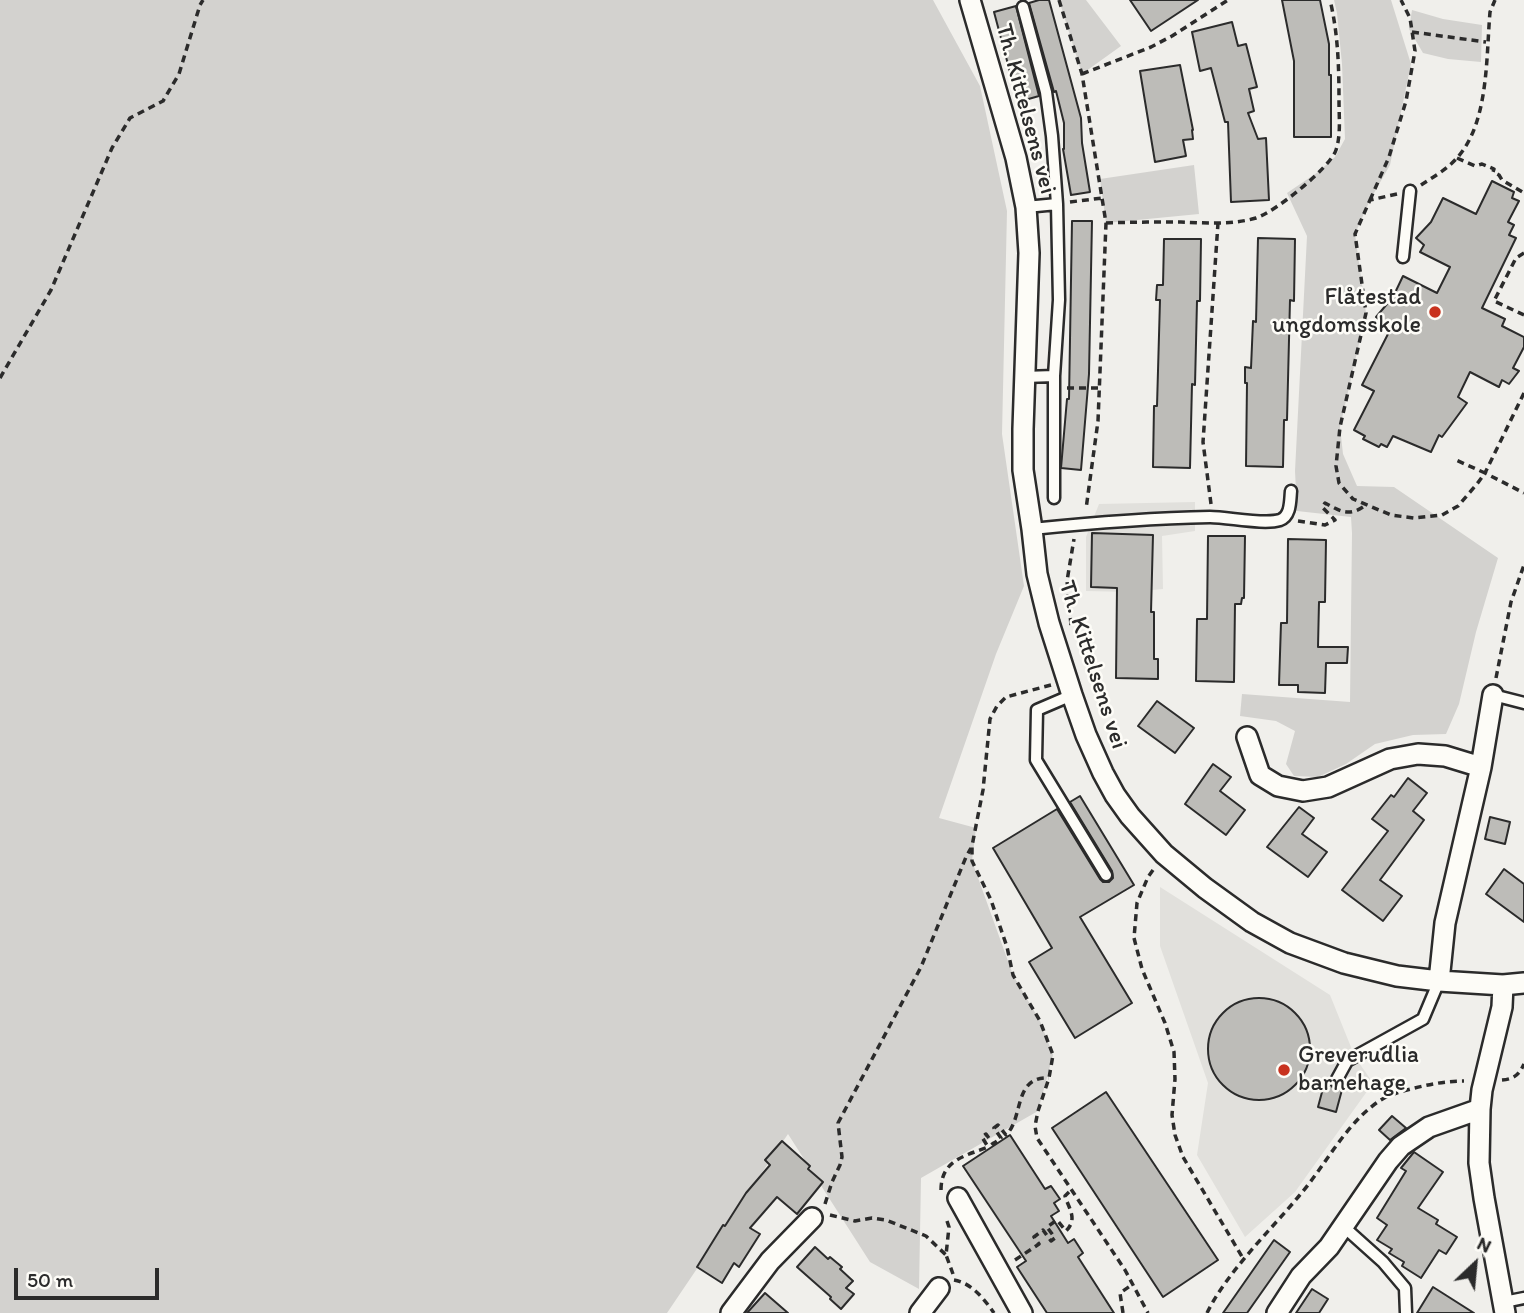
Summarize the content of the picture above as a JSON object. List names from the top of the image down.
{
  "streets": {
    "street": ["Th. Kittelsens vei"]
  },
  "places": ["Flåtestad ungdomsskole", "Greverudlia barnehage"],
  "scale_bar": "50 m",
  "north": "top right"
}
